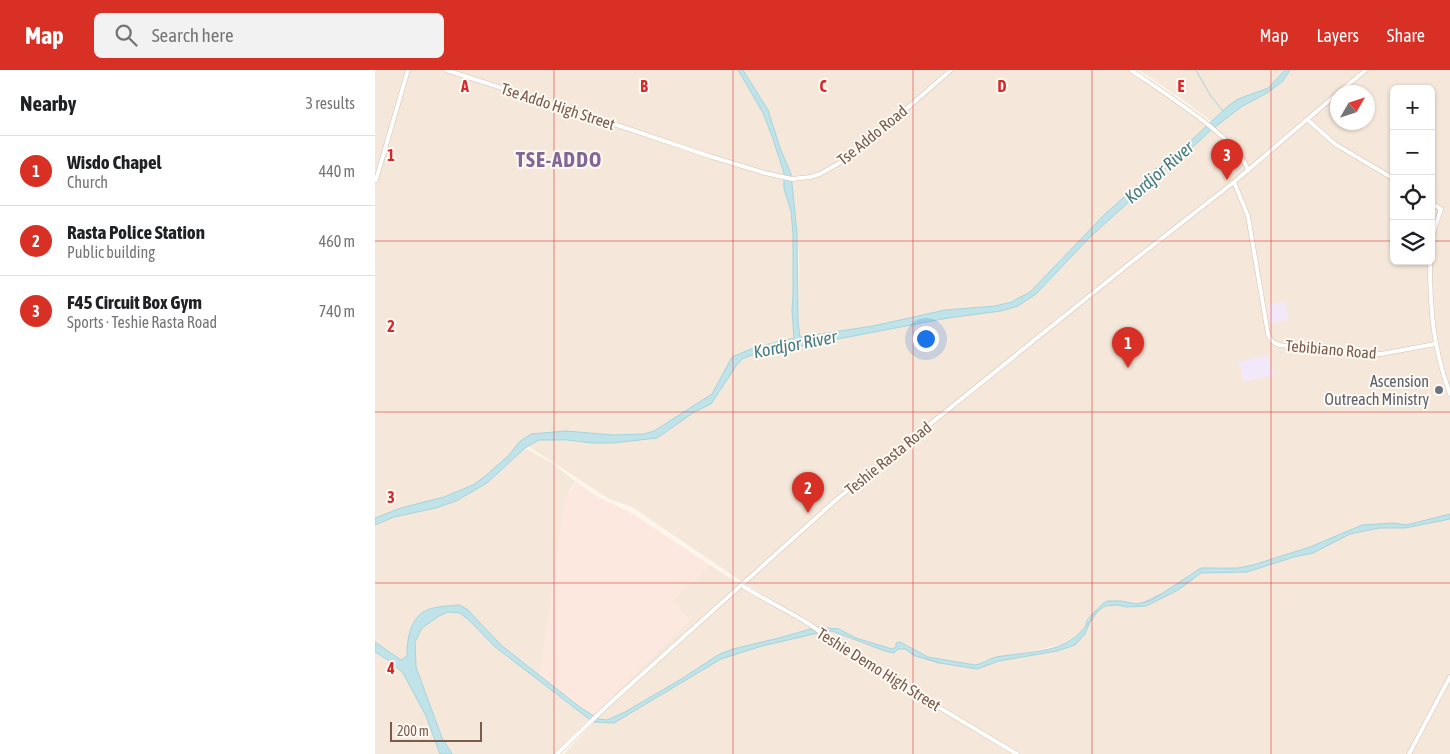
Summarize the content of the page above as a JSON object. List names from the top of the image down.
{
  "streets": {
    "street": [
      "Tse Addo High Street",
      "Tse Addo Road",
      "Tebibiano Road",
      "Teshie Rasta Road",
      "Teshie Demo High Street"
    ]
  },
  "crossings": [
    ["Tse Addo High Street", "Tse Addo Road"],
    ["Tebibiano Road", "Teshie Rasta Road"],
    ["Teshie Rasta Road", "Teshie Demo High Street"]
  ],
  "districts": ["TSE-ADDO"],
  "water": ["Kordjor River"],
  "places": ["Ascension Outreach Ministry"],
  "scale_bar": "200 m",
  "north": "top right",
  "page": {
    "header": "Map",
    "search": "Search here",
    "nav": ["Map", "Layers", "Share"],
    "heading": ["Nearby", "3 results"],
    "map_buttons": ["+", "−"],
    "list": [
      {
        "mark": "1",
        "name": "Wisdo Chapel",
        "note": "Church",
        "value": "440 m"
      },
      {
        "mark": "2",
        "name": "Rasta Police Station",
        "note": "Public building",
        "value": "460 m"
      },
      {
        "mark": "3",
        "name": "F45 Circuit Box Gym",
        "note": "Sports · Teshie Rasta Road",
        "value": "740 m"
      }
    ],
    "pins": ["3", "1", "2"],
    "scale": "200 m"
  },
  "grid": {
    "columns": [
      "A",
      "B",
      "C",
      "D",
      "E"
    ],
    "rows": [
      "1",
      "2",
      "3",
      "4"
    ]
  }
}
